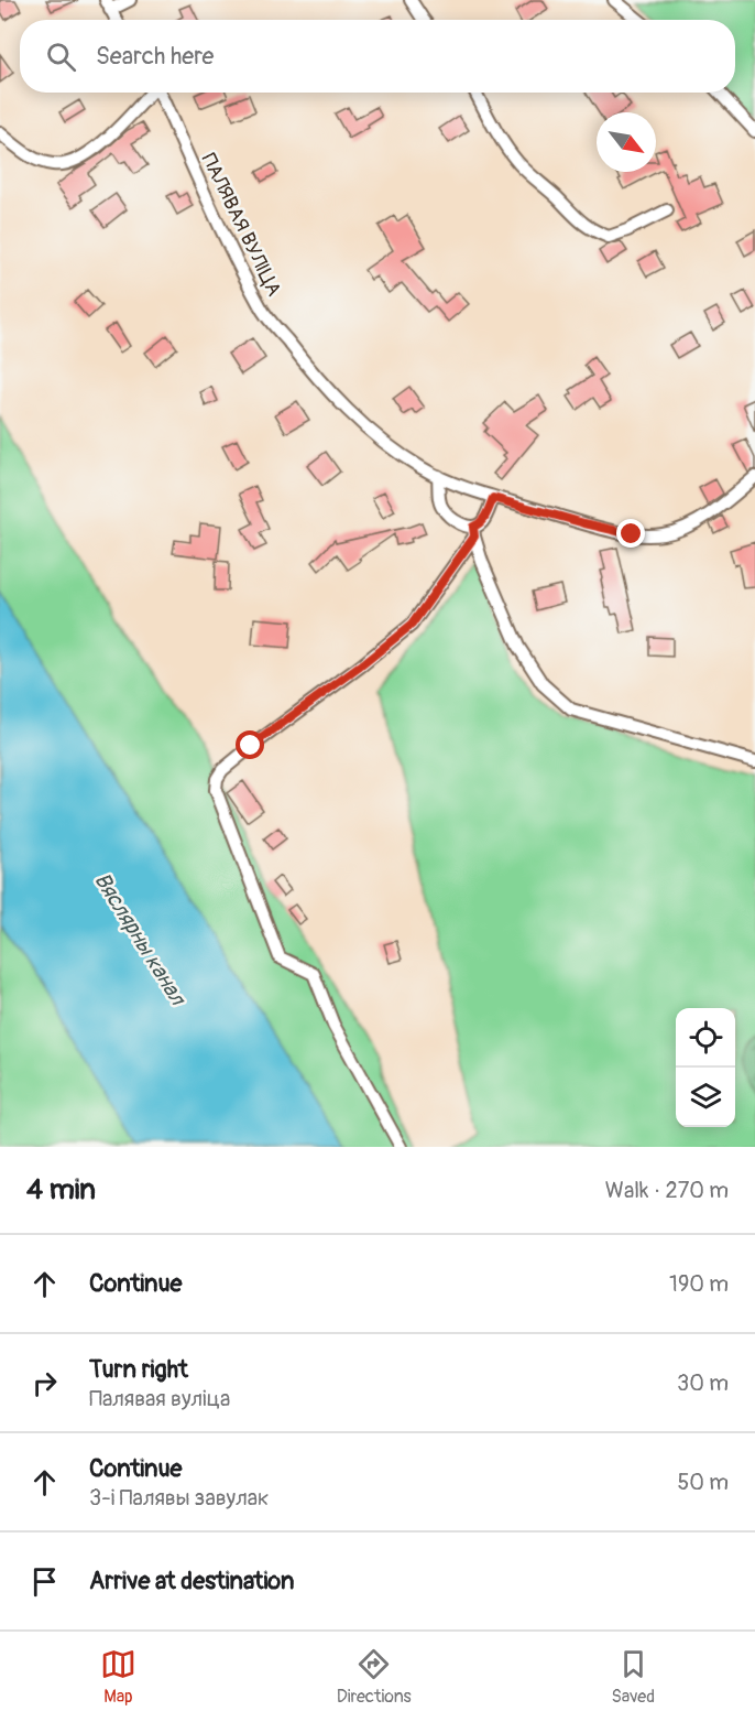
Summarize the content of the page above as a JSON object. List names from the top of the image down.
{
  "streets": {
    "street": ["ПАЛЯВАЯ ВУЛІЦА"]
  },
  "water": ["Вяслярны канал"],
  "north": "bottom right",
  "page": {
    "search": "Search here",
    "heading": ["4 min", "Walk · 270 m"],
    "list": [
      ["Continue", "190 m"],
      ["Turn right", "Палявая вуліца", "30 m"],
      ["Continue", "3-і Палявы завулак", "50 m"],
      "Arrive at destination"
    ],
    "nav": ["Map", "Directions", "Saved"]
  }
}
